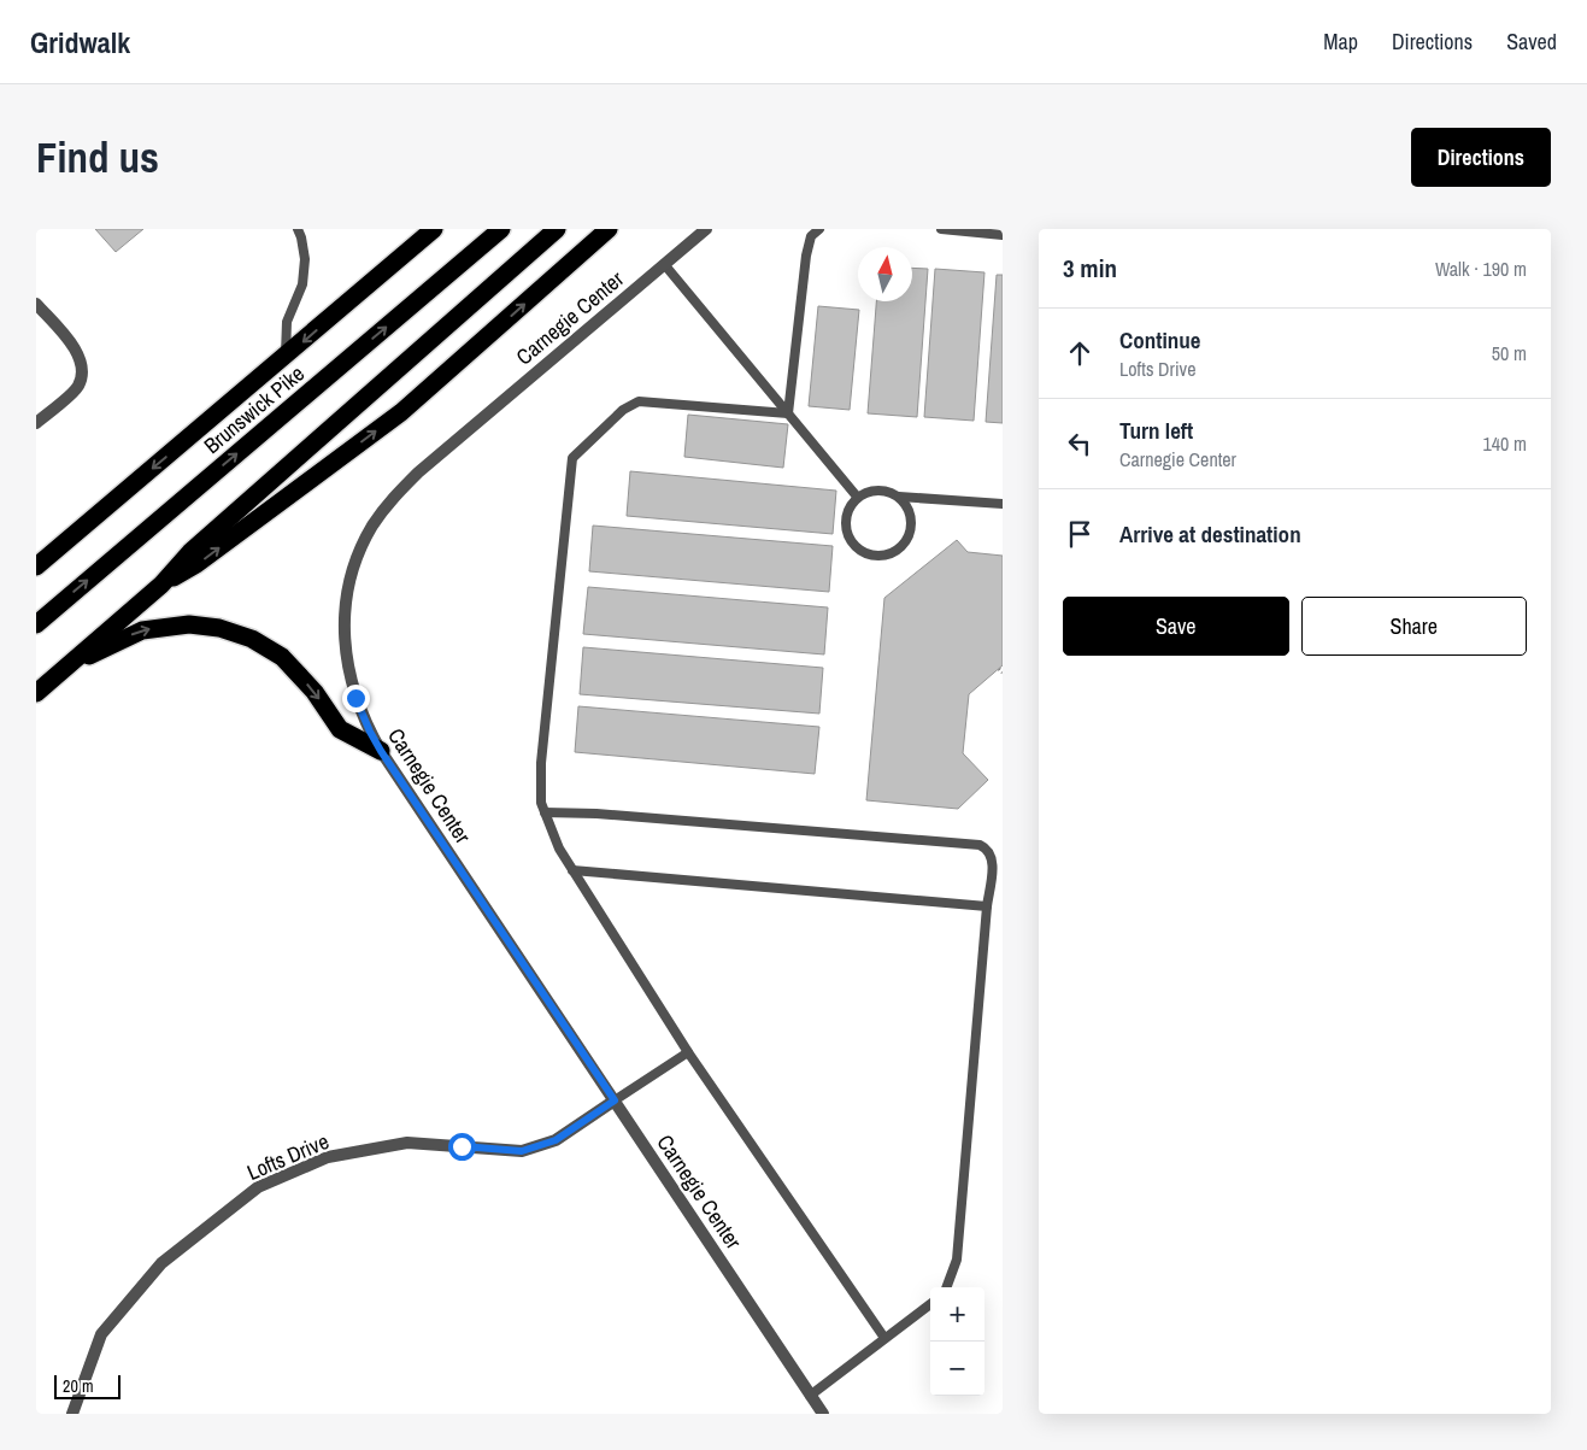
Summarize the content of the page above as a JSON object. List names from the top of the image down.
{
  "streets": {
    "highway": ["Brunswick Pike"],
    "street": ["Carnegie Center", "Lofts Drive"]
  },
  "crossings": [
    ["Carnegie Center", "Lofts Drive"]
  ],
  "scale_bar": "20 m",
  "north": "top",
  "page": {
    "header": "Gridwalk",
    "nav": ["Map", "Directions", "Saved"],
    "buttons": [
      "Directions",
      ["Save", "Share"]
    ],
    "title": "Find us",
    "heading": ["3 min", "Walk · 190 m"],
    "list": [
      ["Continue", "Lofts Drive", "50 m"],
      ["Turn left", "Carnegie Center", "140 m"],
      "Arrive at destination"
    ],
    "map_buttons": ["+", "−"],
    "scale": "20 m"
  }
}
